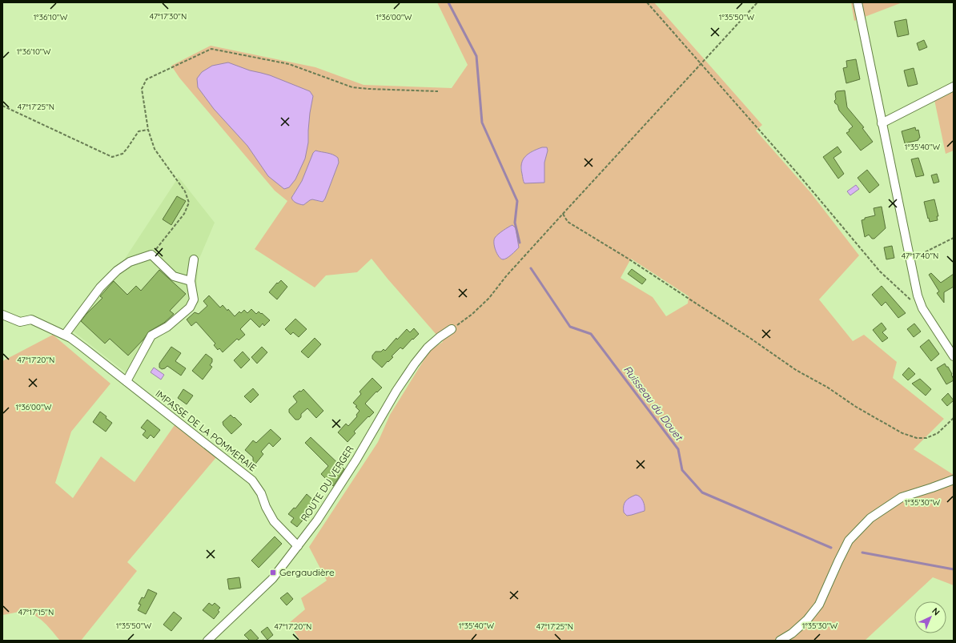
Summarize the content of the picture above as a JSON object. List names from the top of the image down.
{
  "streets": {
    "street": ["IMPASSE DE LA POMMERAIE", "ROUTE DU VERGER"]
  },
  "crossings": [
    ["IMPASSE DE LA POMMERAIE", "ROUTE DU VERGER"]
  ],
  "water": ["Ruisseau du Douet"],
  "places": {
    "transit": ["Gergaudière"]
  },
  "north": "top right",
  "coordinates": [
    "47°17'30\"N",
    "1°36'10\"W",
    "1°36'00\"W",
    "1°35'50\"W",
    "47°17'25\"N",
    "1°35'40\"W",
    "47°17'40\"N",
    "47°17'20\"N",
    "1°35'30\"W",
    "47°17'15\"N"
  ]
}
